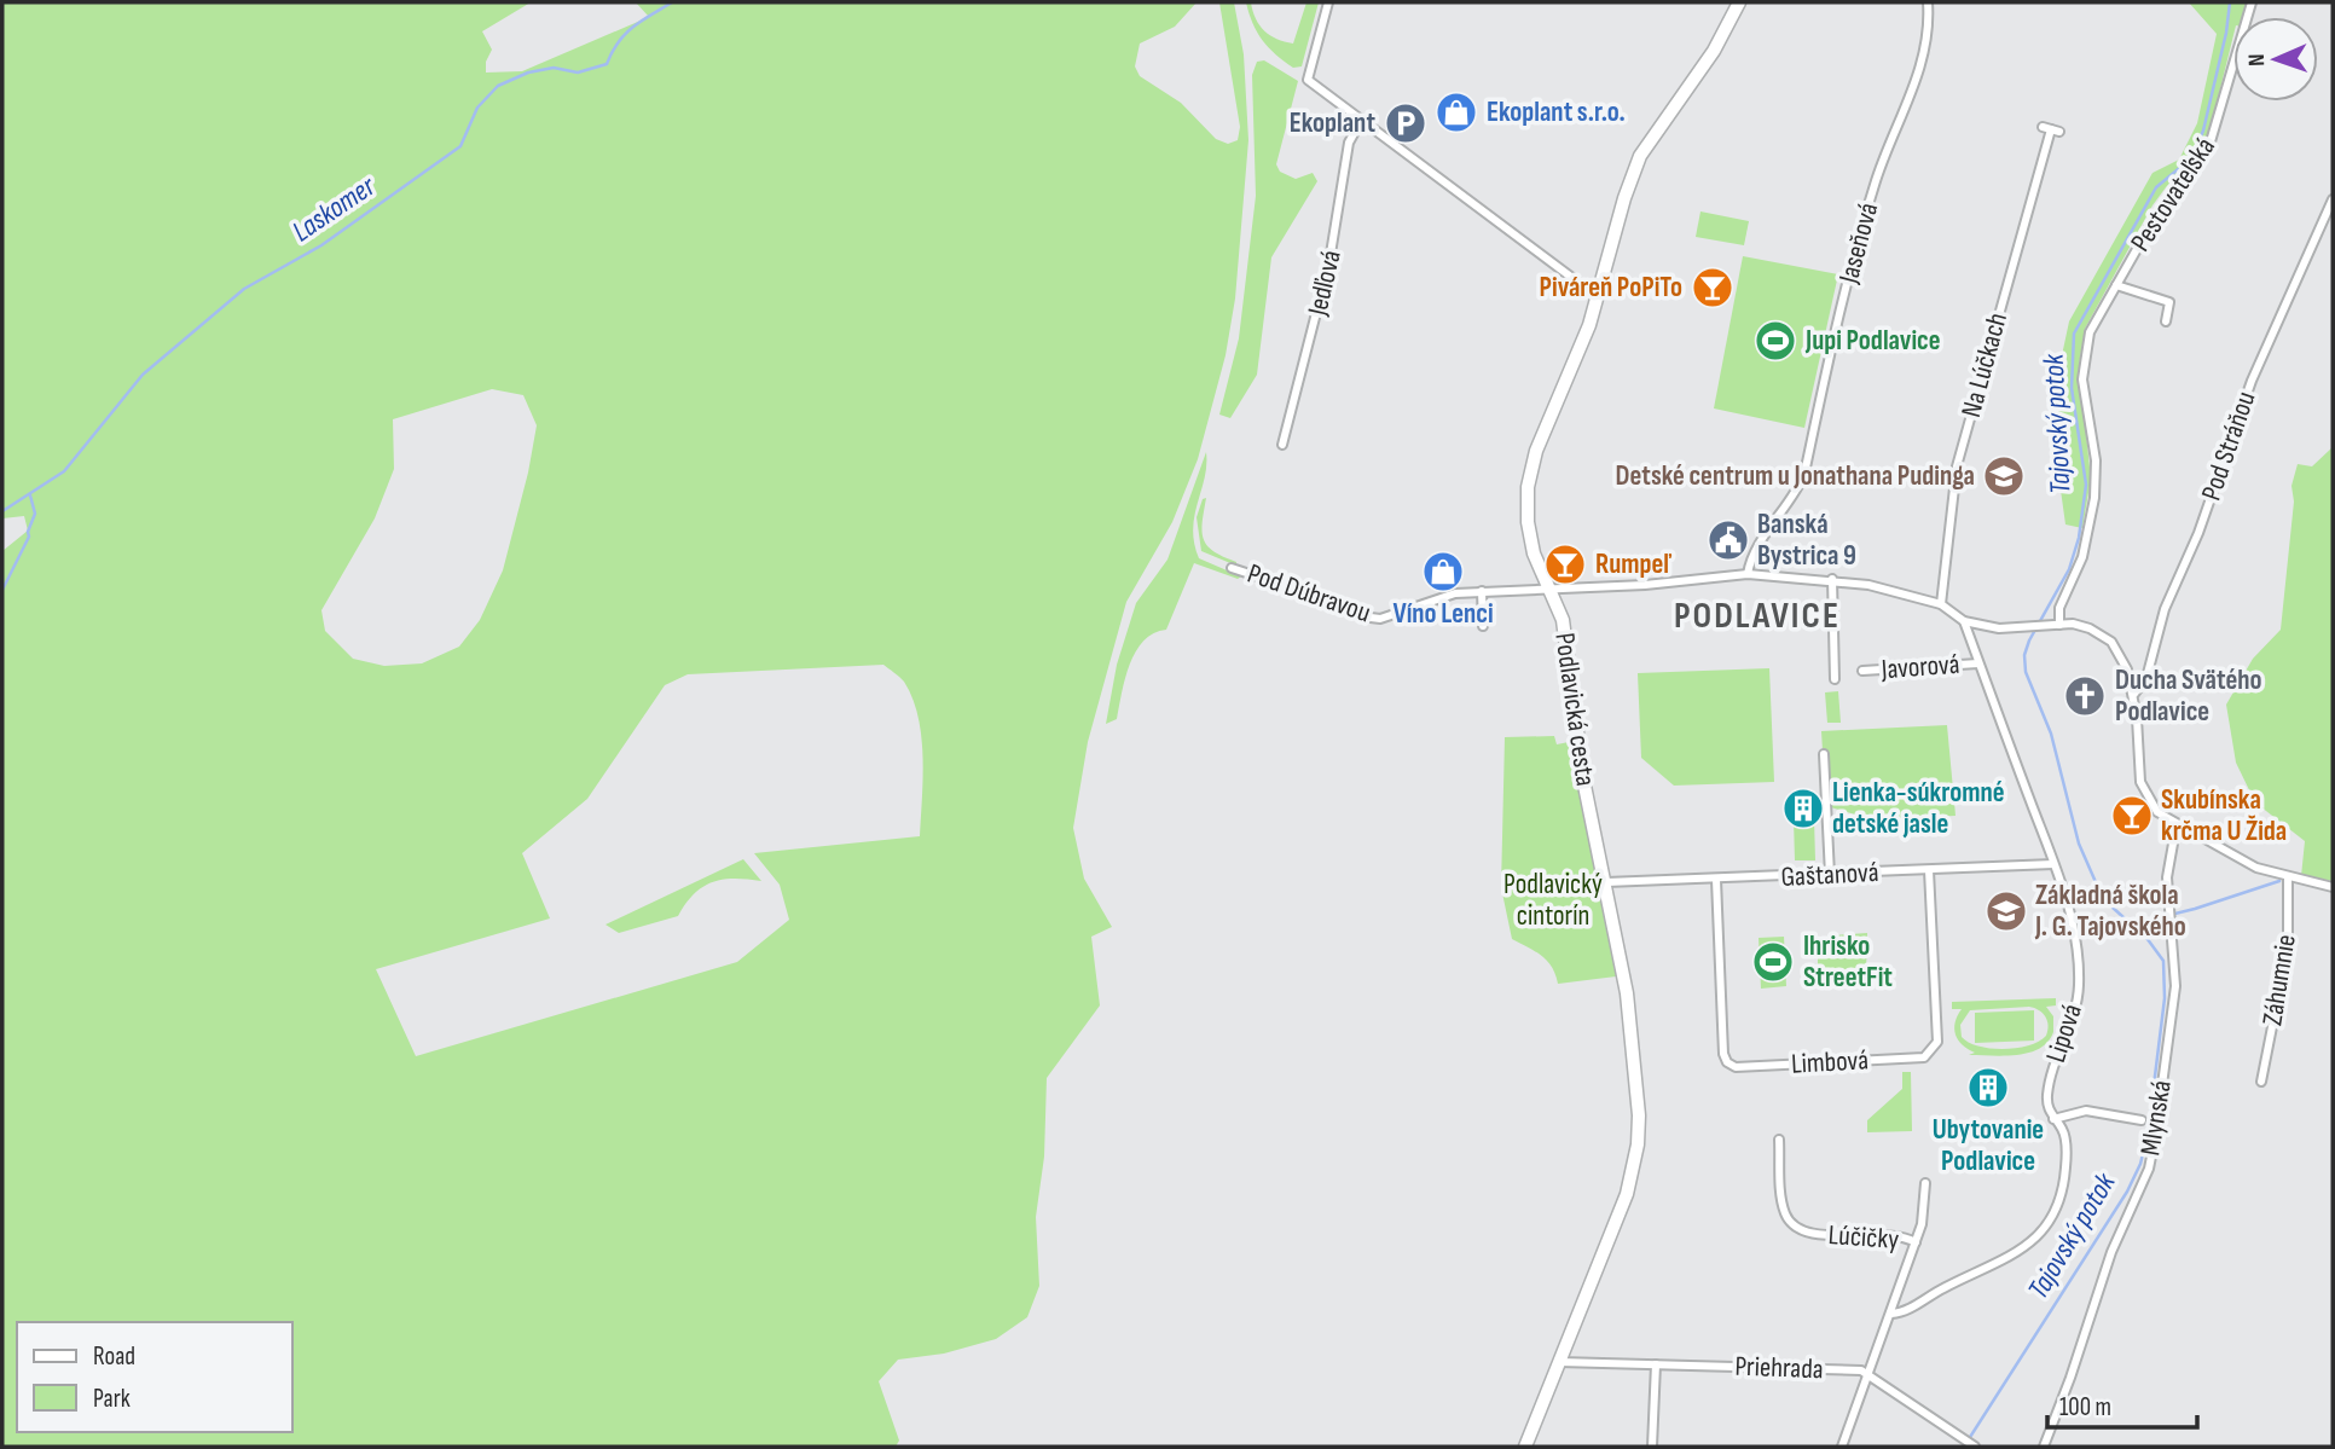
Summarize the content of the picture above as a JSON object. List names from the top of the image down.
{
  "streets": {
    "main road": ["Podlavická cesta"],
    "street": [
      "Pestovateľská",
      "Jaseňová",
      "Jedľová",
      "Na Lúčkach",
      "Pod Stráňou",
      "Pod Dúbravou",
      "Javorová",
      "Gaštanová",
      "Záhumnie",
      "Lipová",
      "Limbová",
      "Mlynská",
      "Lúčičky",
      "Priehrada"
    ]
  },
  "crossings": [
    ["Jaseňová", "Pod Dúbravou"],
    ["Na Lúčkach", "Pod Dúbravou"],
    ["Pod Dúbravou", "Podlavická cesta"],
    ["Javorová", "Lipová"],
    ["Podlavická cesta", "Gaštanová"],
    ["Podlavická cesta", "Priehrada"],
    ["Gaštanová", "Lipová"],
    ["Gaštanová", "Limbová"]
  ],
  "districts": ["PODLAVICE"],
  "water": ["Laskomer", "Tajovský potok"],
  "parks": ["Podlavický cintorín"],
  "places": {
    "shop": ["Ekoplant s.r.o.", "Víno Lenci"],
    "parking": ["Ekoplant"],
    "bar": ["Piváreň PoPiTo", "Rumpeľ", "Skubínska krčma U Žida"],
    "sports": ["Jupi Podlavice", "Ihrisko StreetFit"],
    "school or university": ["Detské centrum u Jonathana Pudinga", "Základná škola J. G. Tajovského"],
    "public building": ["Banská Bystrica 9"],
    "church": ["Ducha Svätého Podlavice"],
    "building": ["Lienka-súkromné detské jasle", "Ubytovanie Podlavice"]
  },
  "legend": ["Road", "Park"],
  "scale_bar": "100 m",
  "north": "left"
}
